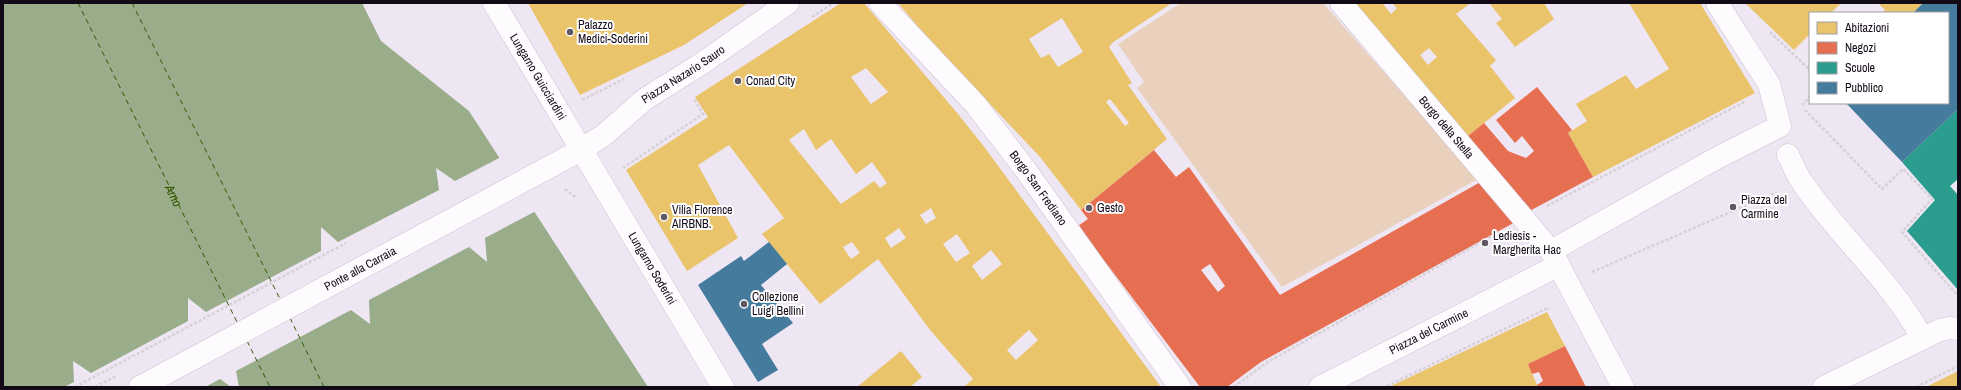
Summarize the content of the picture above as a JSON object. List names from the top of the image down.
{
  "streets": {
    "street": [
      "Piazza Nazario Sauro",
      "Lungarno Guicciardini",
      "Borgo della Stella",
      "Borgo San Frediano",
      "Lungarno Soderini",
      "Ponte alla Carraia",
      "Piazza del Carmine"
    ]
  },
  "crossings": [
    ["Piazza Nazario Sauro", "Lungarno Guicciardini"],
    ["Piazza Nazario Sauro", "Lungarno Soderini"],
    ["Piazza Nazario Sauro", "Ponte alla Carraia"],
    ["Lungarno Guicciardini", "Lungarno Soderini"],
    ["Lungarno Guicciardini", "Ponte alla Carraia"],
    ["Borgo della Stella", "Piazza del Carmine"],
    ["Lungarno Soderini", "Ponte alla Carraia"]
  ],
  "water": ["Arno"],
  "places": [
    "Palazzo Medici-Soderini",
    "Conad City",
    "Piazza del Carmine",
    "Gesto",
    "Vilia Florence AIRBNB.",
    "Lediesis - Margherita Hac",
    "Collezione Luigi Bellini"
  ],
  "legend": [
    "Abitazioni",
    "Negozi",
    "Scuole",
    "Pubblico"
  ]
}
